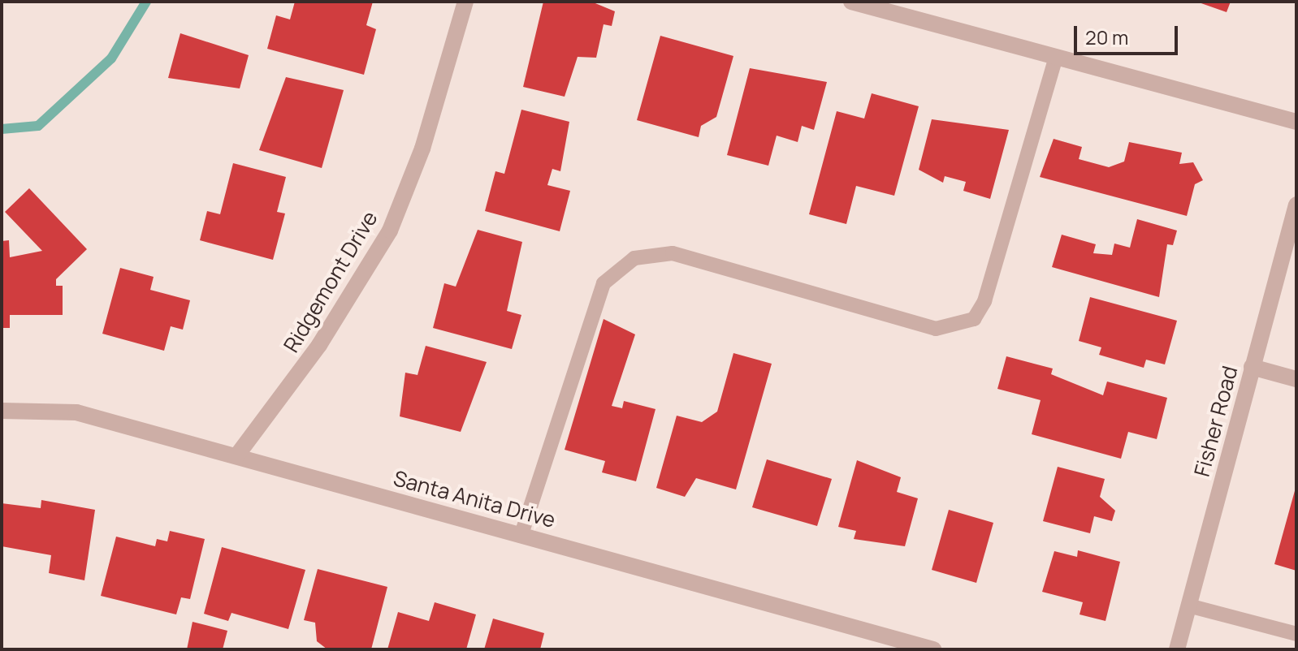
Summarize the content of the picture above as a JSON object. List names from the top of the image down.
{
  "streets": {
    "street": ["Ridgemont Drive", "Fisher Road", "Santa Anita Drive"]
  },
  "crossings": [
    ["Ridgemont Drive", "Santa Anita Drive"]
  ],
  "scale_bar": "20 m"
}
